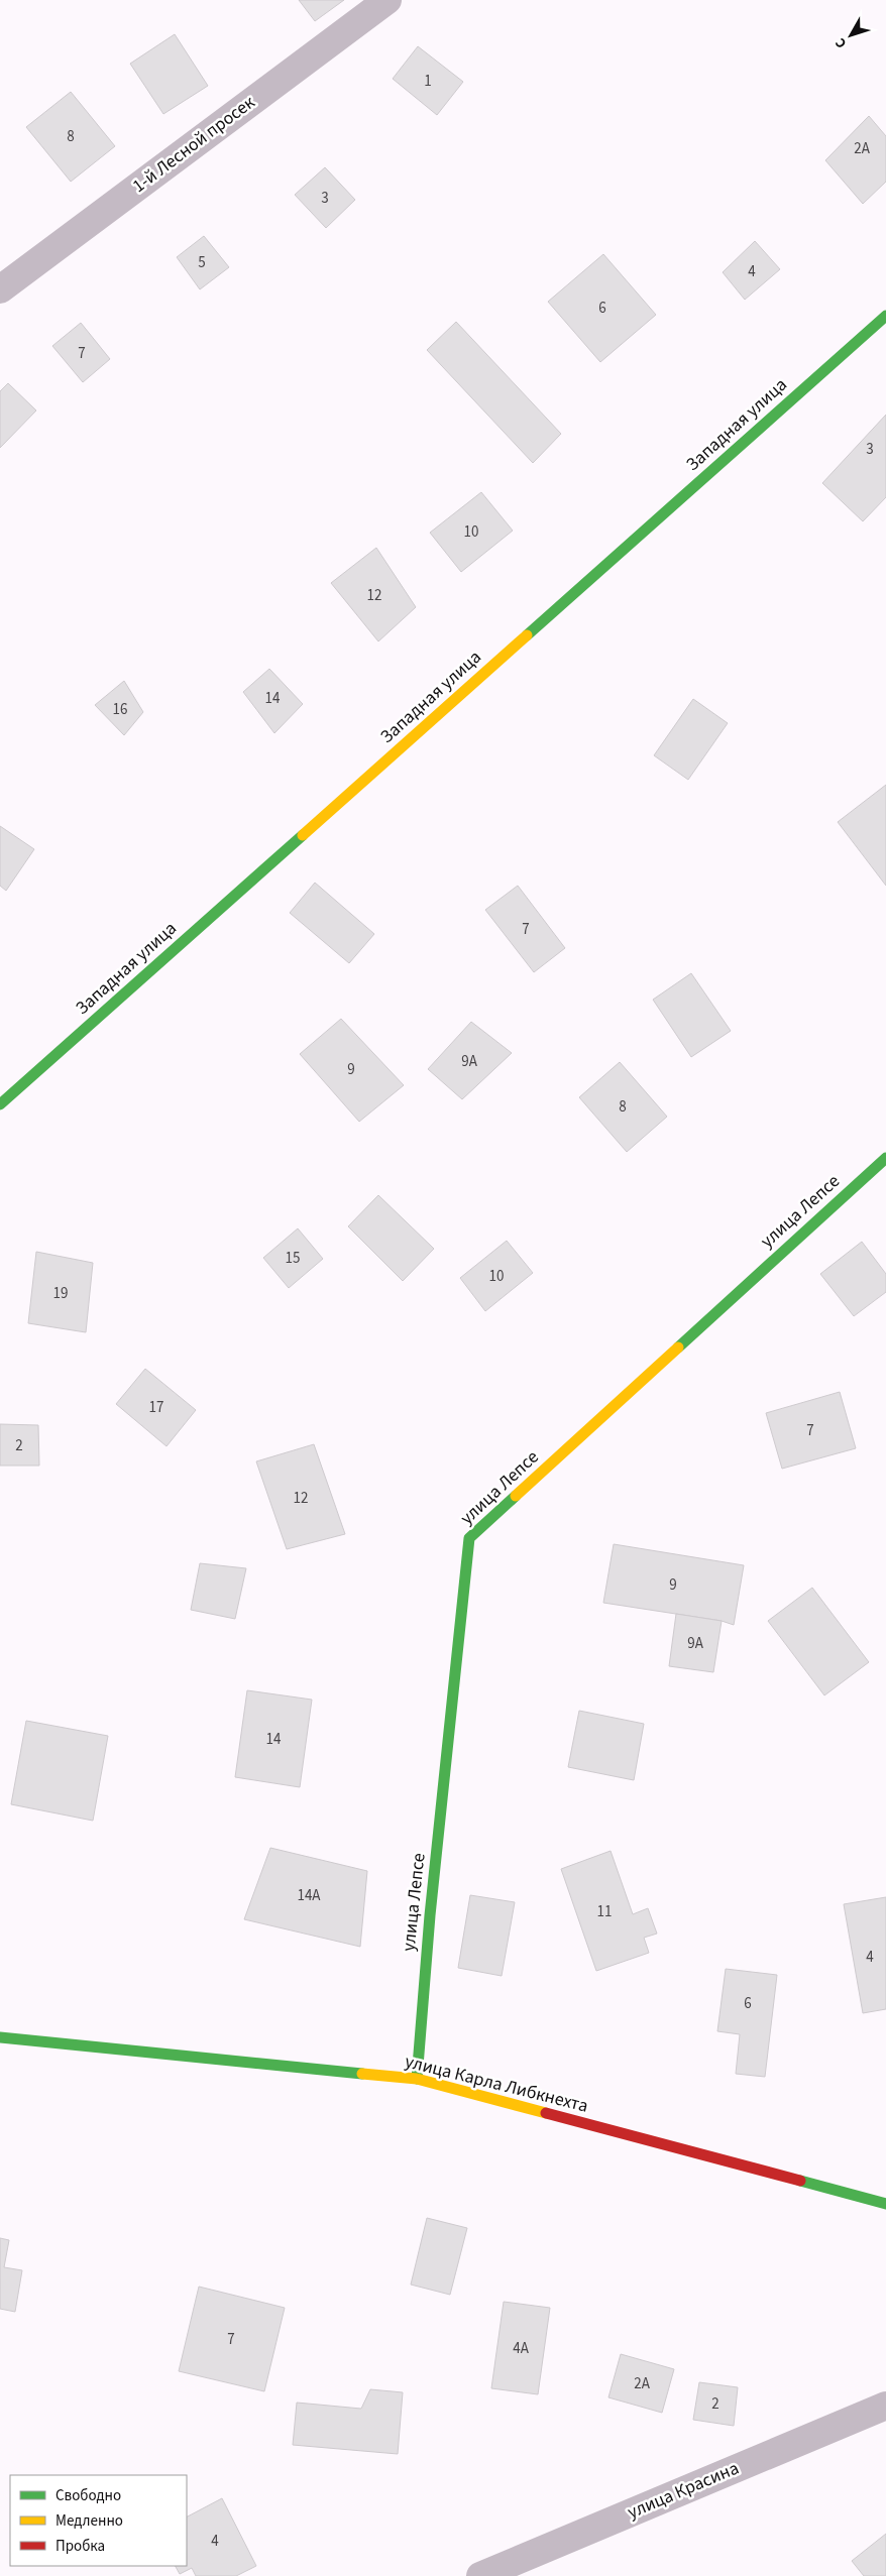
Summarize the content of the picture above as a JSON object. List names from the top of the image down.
{
  "streets": {
    "street": [
      "1-й Лесной просек",
      "Западная улица",
      "улица Лепсе",
      "улица Карла Либкнехта",
      "улица Красина"
    ]
  },
  "crossings": [
    ["улица Лепсе", "улица Карла Либкнехта"]
  ],
  "house_numbers": [
    "1",
    "8",
    "2А",
    "3",
    "5",
    "4",
    "6",
    "7",
    "3",
    "10",
    "12",
    "14",
    "16",
    "7",
    "9А",
    "9",
    "8",
    "15",
    "10",
    "19",
    "17",
    "7",
    "2",
    "12",
    "9",
    "9А",
    "14",
    "14А",
    "11",
    "4",
    "6",
    "7",
    "4А",
    "2А",
    "2",
    "4"
  ],
  "legend": ["Свободно", "Медленно", "Пробка"],
  "north": "bottom left"
}
